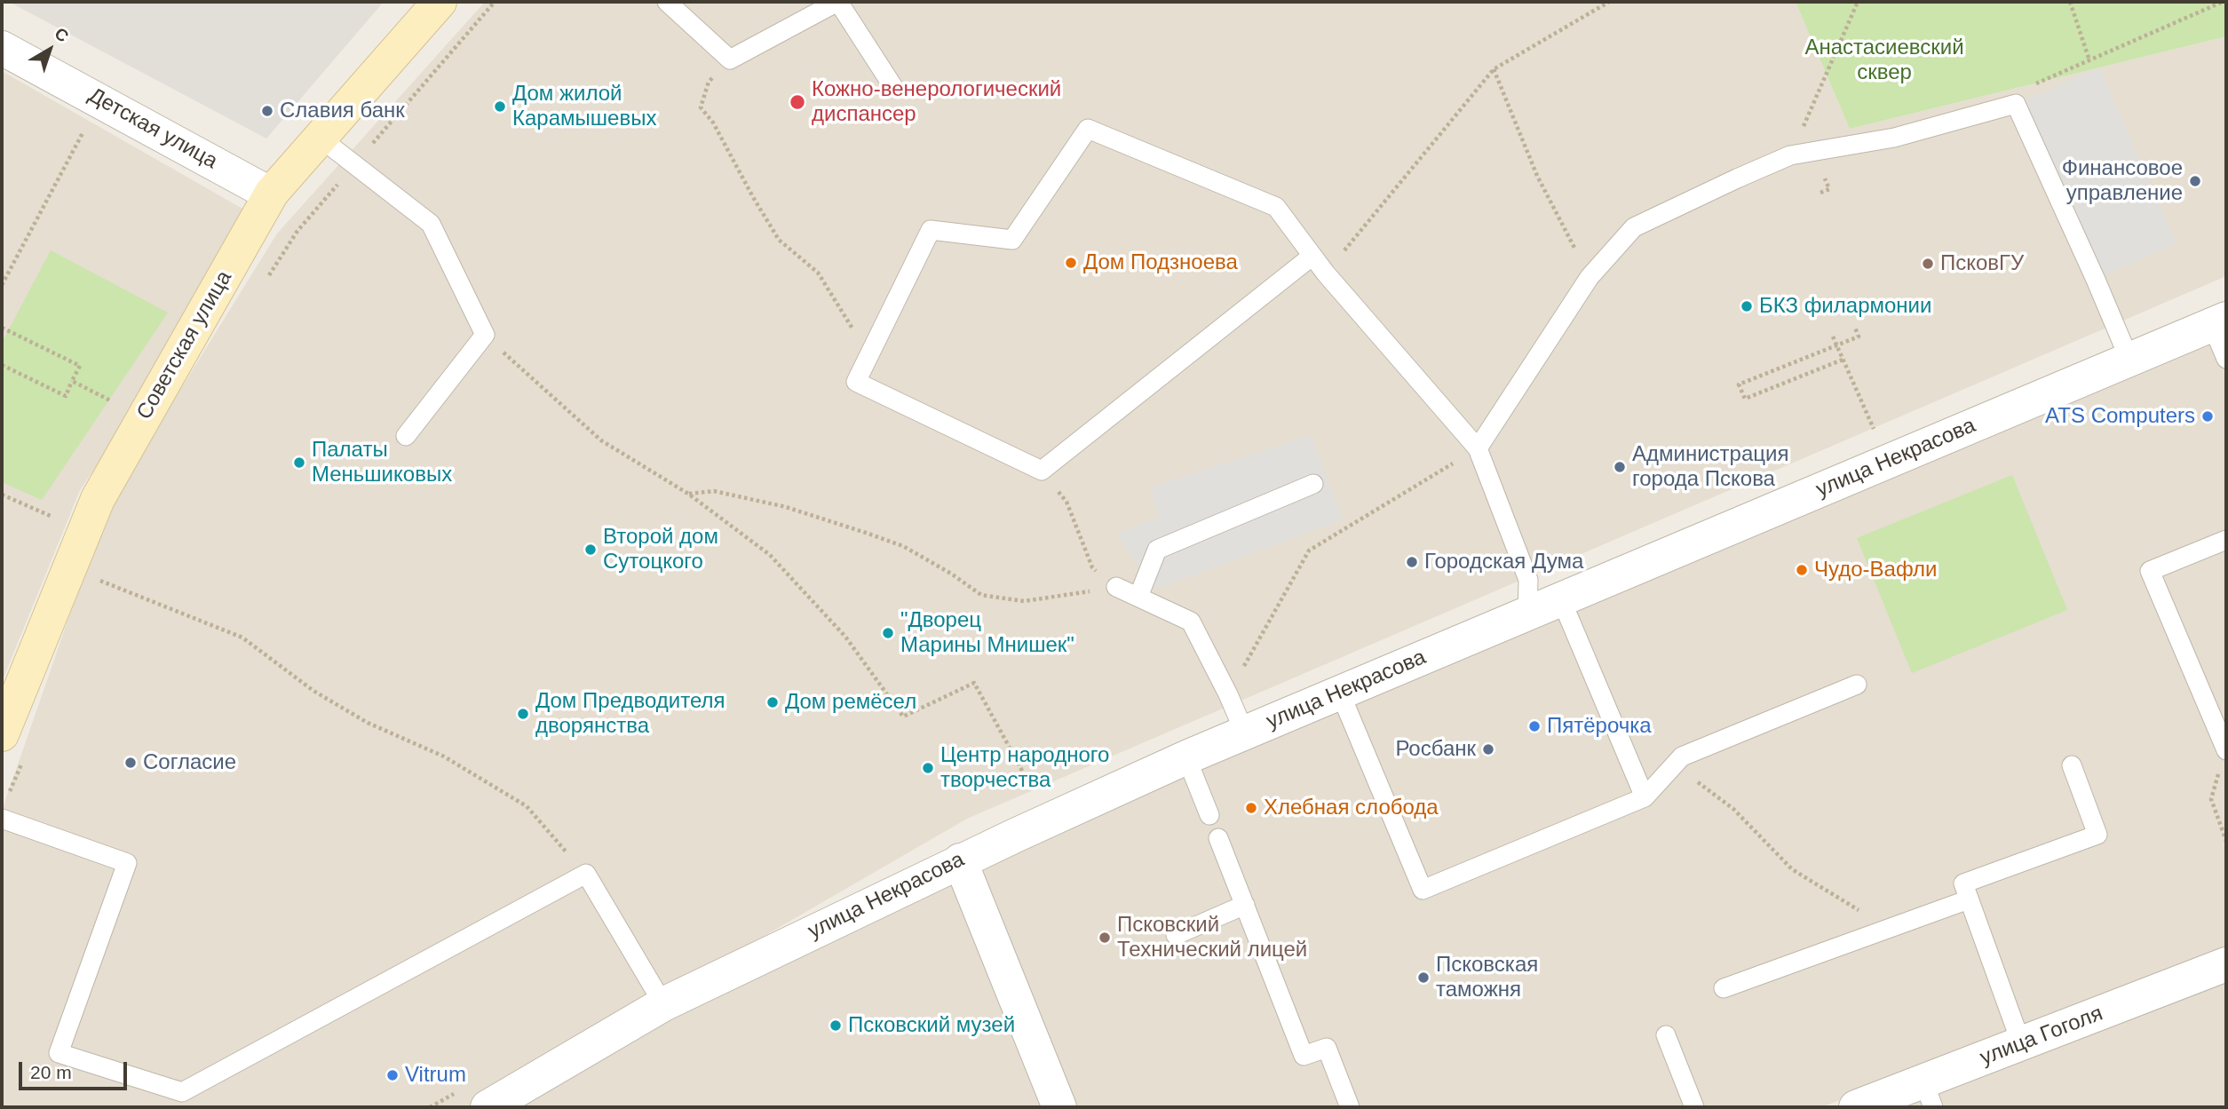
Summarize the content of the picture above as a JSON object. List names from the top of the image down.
{
  "streets": {
    "main road": ["Советская улица"],
    "street": ["Детская улица", "улица Некрасова", "улица Гоголя"]
  },
  "crossings": [
    ["Детская улица", "Советская улица"]
  ],
  "parks": ["Анастасиевский сквер"],
  "places": [
    "Кожно-венерологический диспансер",
    "Дом жилой Карамышевых",
    "Славия банк",
    "Финансовое управление",
    "Дом Подзноева",
    "ПсковГУ",
    "БКЗ филармонии",
    "ATS Computers",
    "Палаты Меньшиковых",
    "Администрация города Пскова",
    "Второй дом Сутоцкого",
    "Городская Дума",
    "Чудо-Вафли",
    "\"Дворец Марины Мнишек\"",
    "Дом ремёсел",
    "Дом Предводителя дворянства",
    "Пятёрочка",
    "Росбанк",
    "Согласие",
    "Центр народного творчества",
    "Хлебная слобода",
    "Псковский Технический лицей",
    "Псковская таможня",
    "Псковский музей",
    "Vitrum"
  ],
  "scale_bar": "20 m",
  "north": "top right"
}
